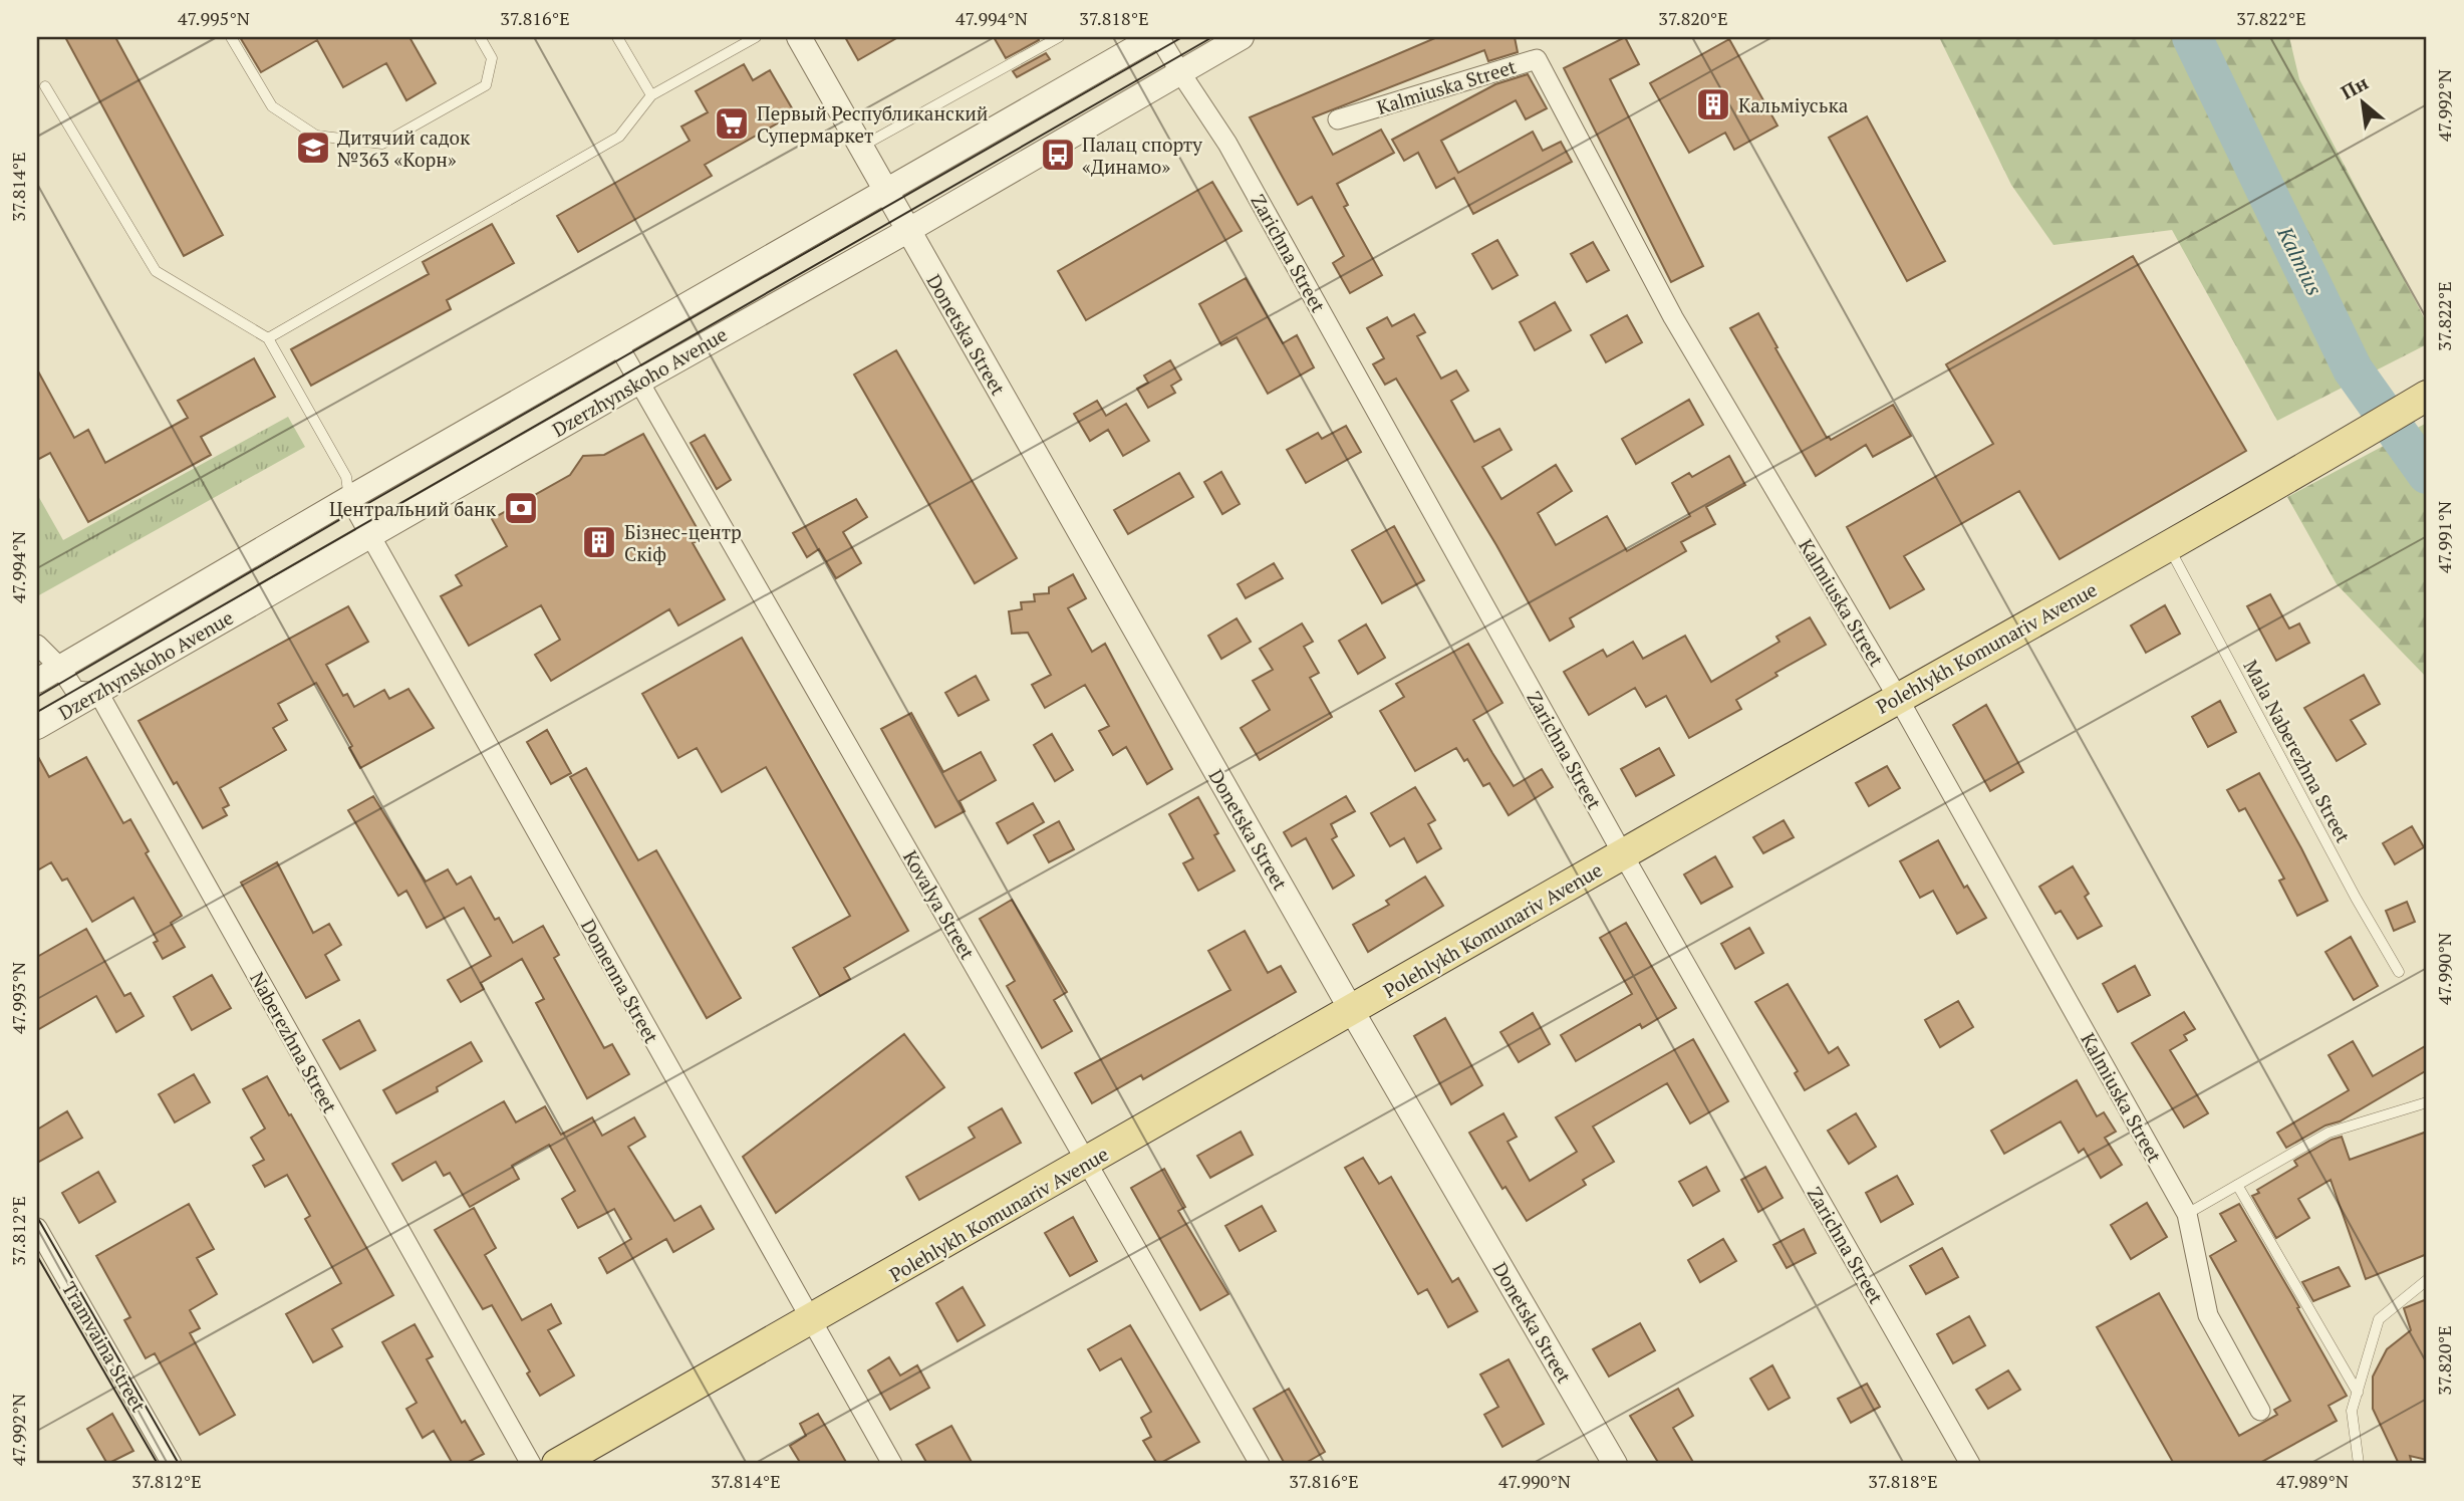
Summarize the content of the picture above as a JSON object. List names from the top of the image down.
{
  "streets": {
    "main road": ["Polehlykh Komunariv Avenue"],
    "street": [
      "Kalmiuska Street",
      "Zarichna Street",
      "Donetska Street",
      "Dzerzhynskoho Avenue",
      "Kovalya Street",
      "Domenna Street",
      "Naberezhna Street",
      "Tramvaina Street"
    ],
    "lane": ["Mala Naberezhna Street"]
  },
  "crossings": [
    ["Kalmiuska Street", "Polehlykh Komunariv Avenue"],
    ["Zarichna Street", "Dzerzhynskoho Avenue"],
    ["Zarichna Street", "Polehlykh Komunariv Avenue"],
    ["Donetska Street", "Dzerzhynskoho Avenue"],
    ["Donetska Street", "Polehlykh Komunariv Avenue"],
    ["Dzerzhynskoho Avenue", "Kovalya Street"],
    ["Dzerzhynskoho Avenue", "Domenna Street"],
    ["Dzerzhynskoho Avenue", "Naberezhna Street"],
    ["Polehlykh Komunariv Avenue", "Mala Naberezhna Street"],
    ["Polehlykh Komunariv Avenue", "Kovalya Street"],
    ["Polehlykh Komunariv Avenue", "Domenna Street"]
  ],
  "water": ["Kalmius"],
  "places": {
    "building": ["Кальміуська", "Бізнес-центр Скіф"],
    "supermarket": ["Первый Республиканский Супермаркет"],
    "school or university": ["Дитячий садок №363 «Корн»"],
    "bus stop": ["Палац спорту «Динамо»"],
    "bank": ["Центральний банк"]
  },
  "north": "top left",
  "coordinates": [
    "47.995°N",
    "37.816°E",
    "47.994°N",
    "37.818°E",
    "37.820°E",
    "37.822°E",
    "47.992°N",
    "37.814°E",
    "47.991°N",
    "47.990°N",
    "47.993°N",
    "37.812°E",
    "47.989°N"
  ]
}
